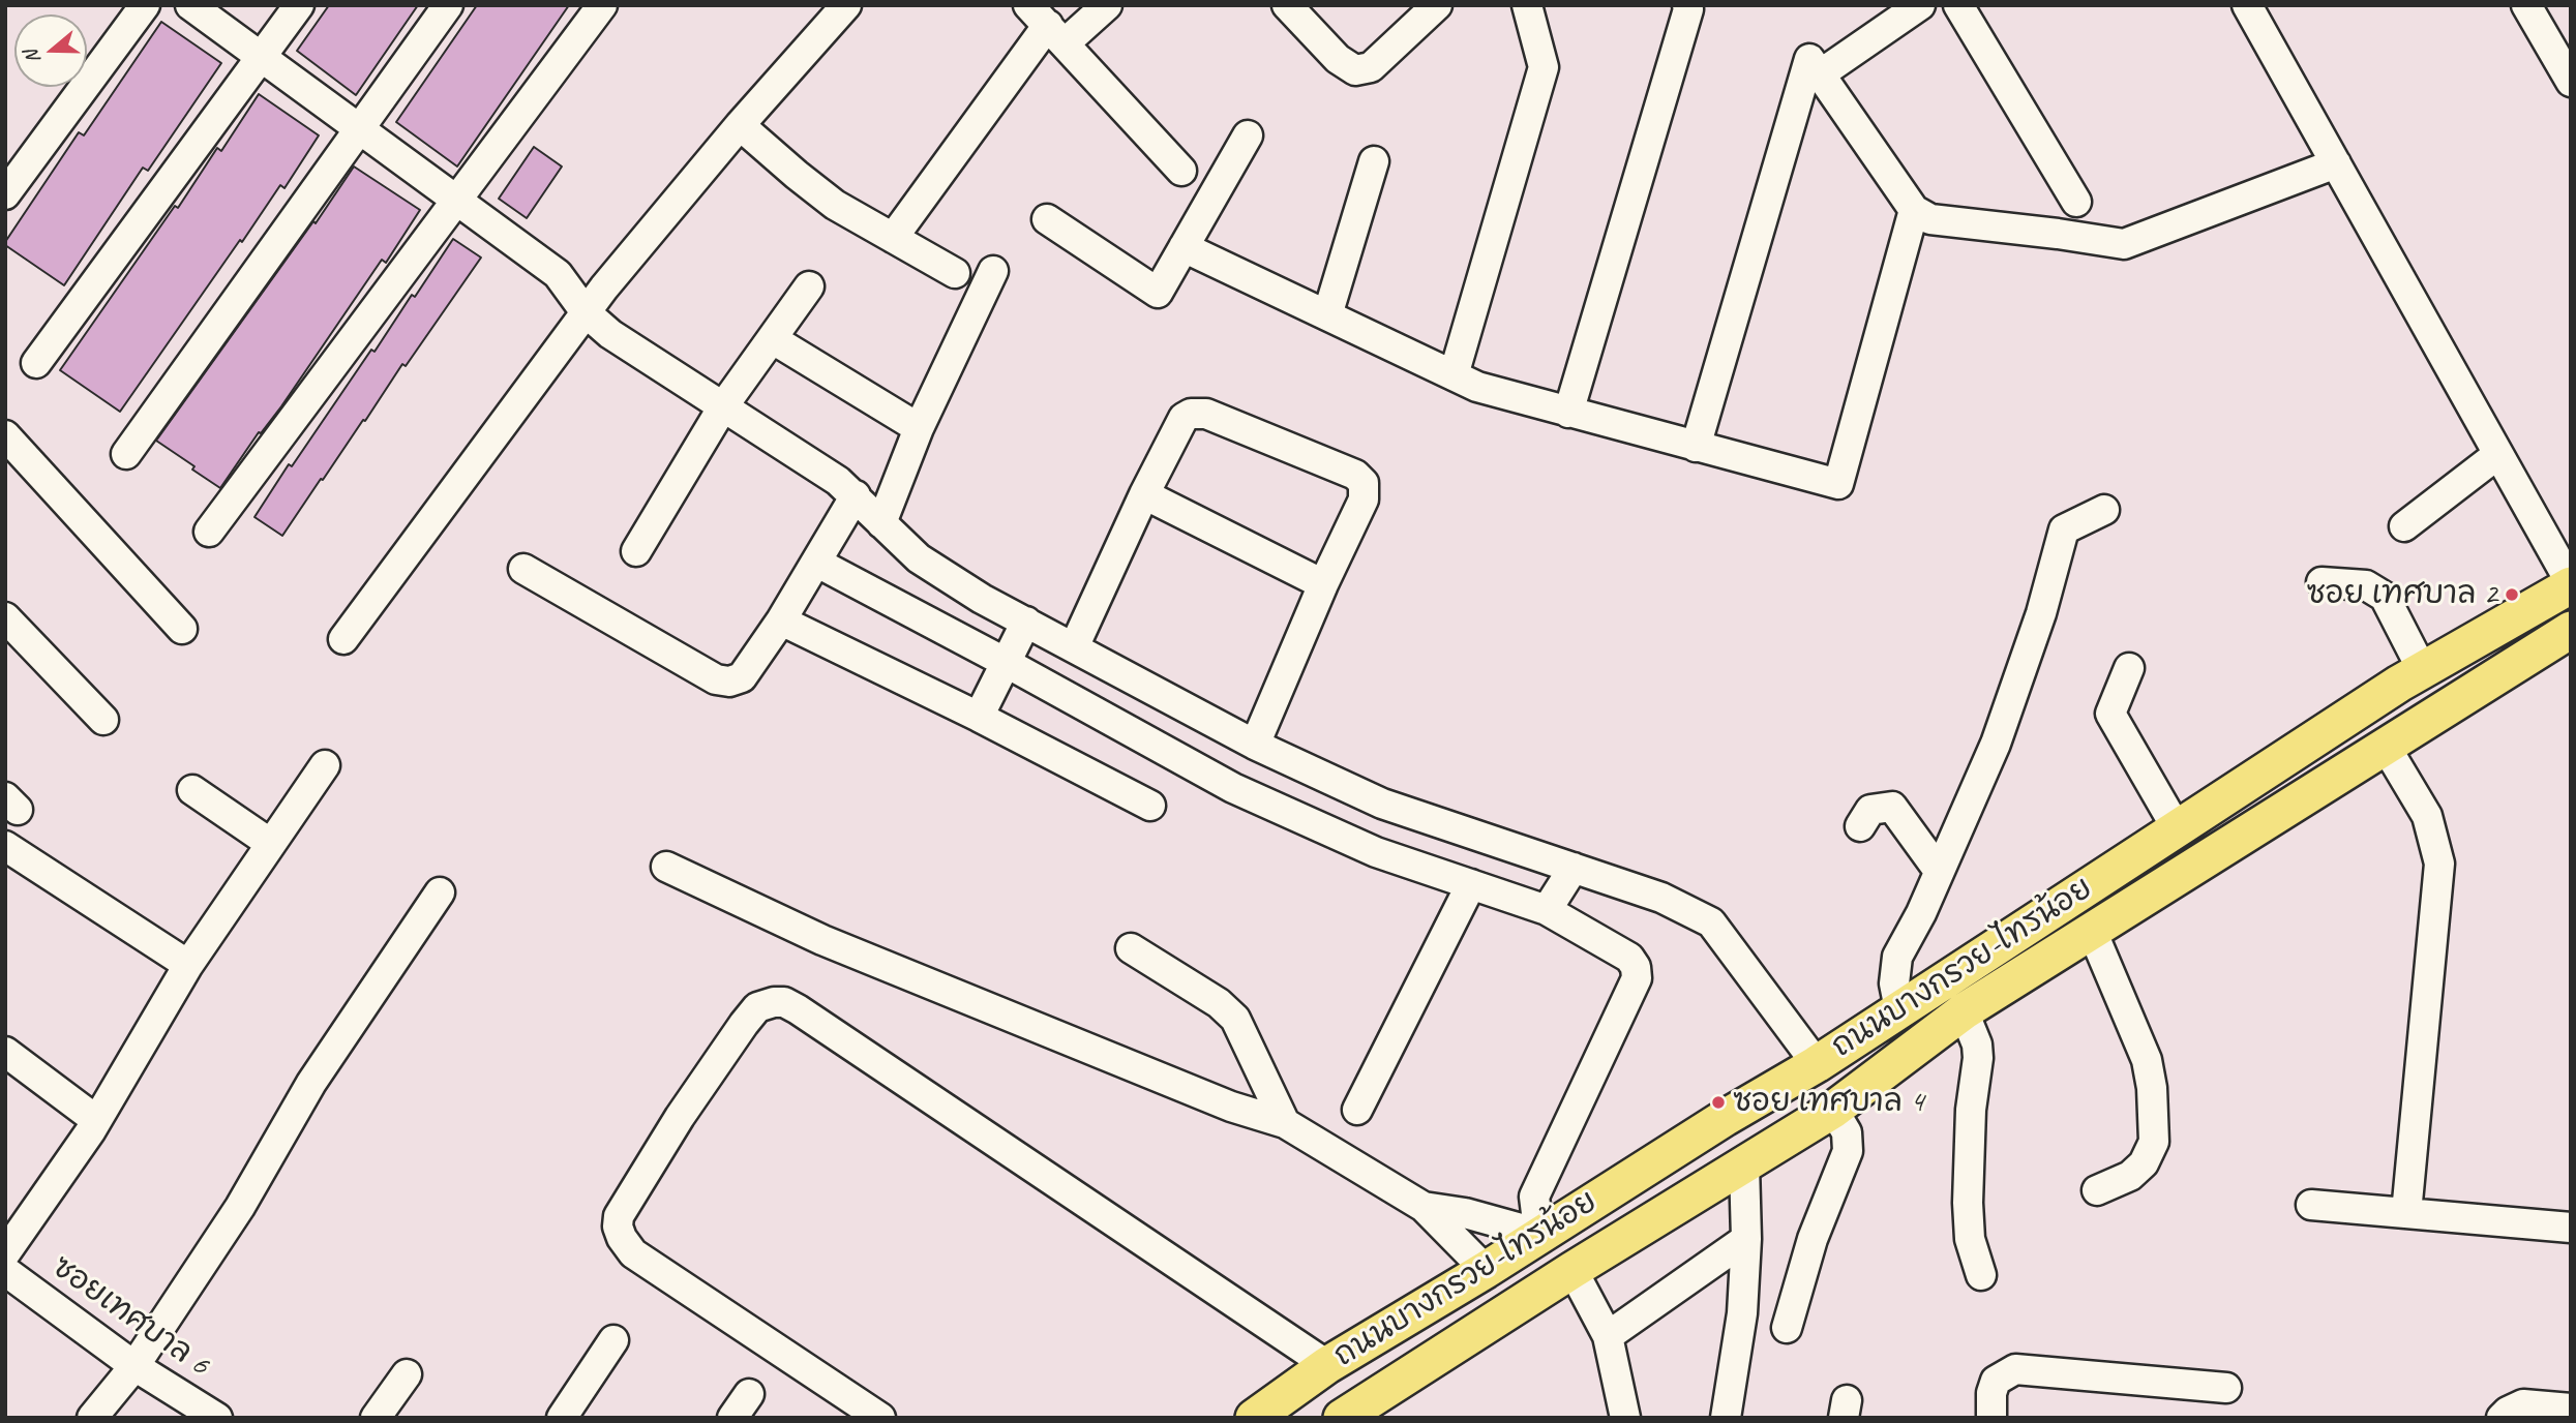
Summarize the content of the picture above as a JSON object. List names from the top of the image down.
{
  "streets": {
    "main road": ["ถนนบางกรวย-ไทรน้อย"],
    "street": ["ซอยเทศบาล 6"]
  },
  "places": ["ซอย เทศบาล 2", "ซอย เทศบาล 4"],
  "north": "left"
}
